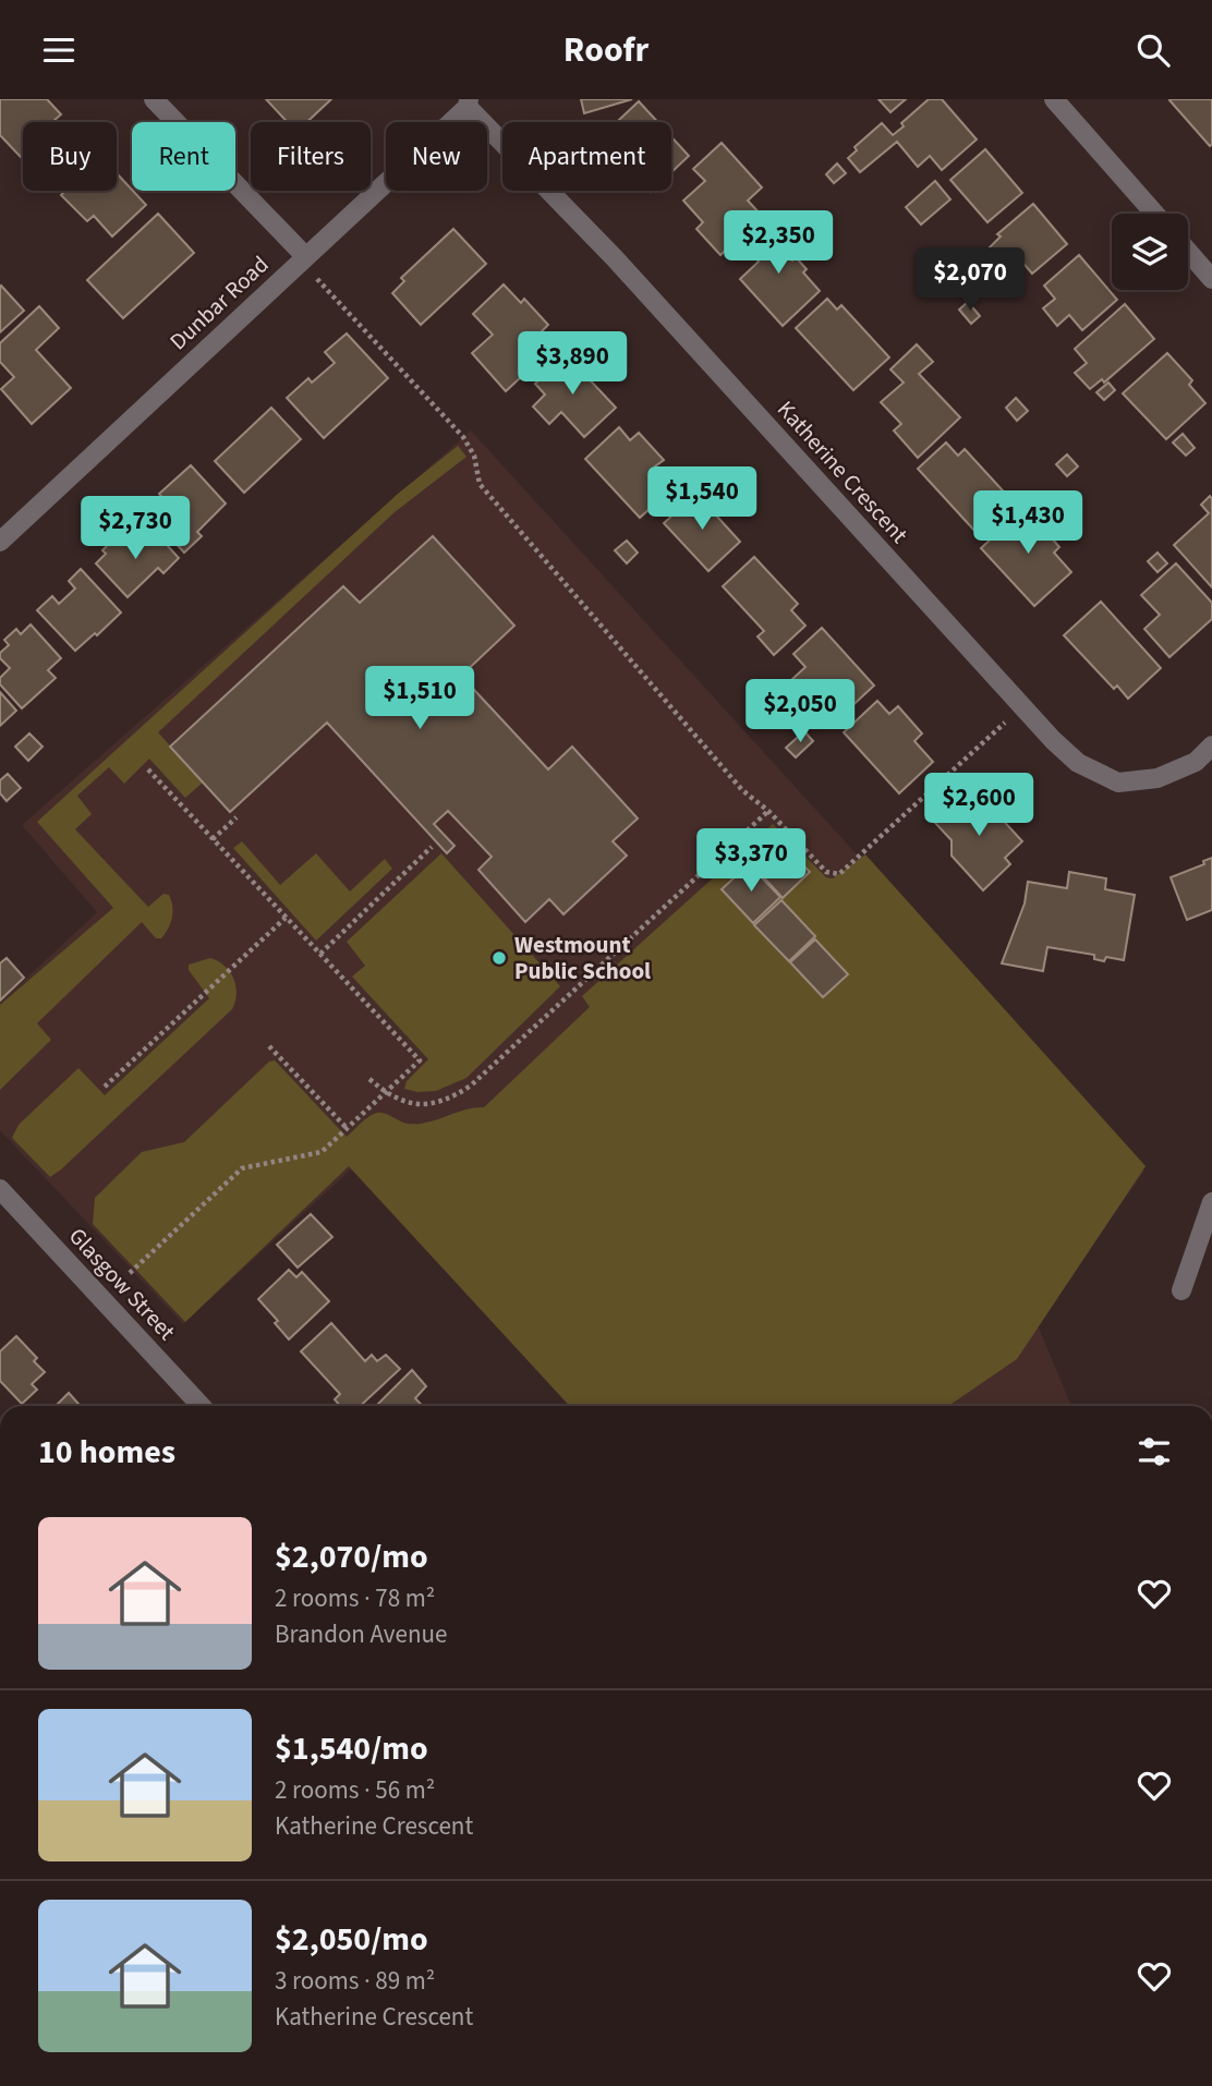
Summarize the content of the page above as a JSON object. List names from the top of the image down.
{
  "streets": {
    "street": ["Dunbar Road", "Katherine Crescent", "Glasgow Street"]
  },
  "crossings": [
    ["Dunbar Road", "Katherine Crescent"]
  ],
  "places": ["Westmount Public School"],
  "page": {
    "header": "Roofr",
    "chip": [
      "Buy",
      "Rent",
      "Filters",
      "New",
      "Apartment"
    ],
    "price": [
      "$2,350",
      "$2,070",
      "$3,890",
      "$1,540",
      "$1,430",
      "$2,730",
      "$1,510",
      "$2,050",
      "$2,600",
      "$3,370"
    ],
    "heading": "10 homes",
    "list": [
      {
        "name": "$2,070/mo",
        "note": "2 rooms · 78 m² · Brandon Avenue"
      },
      {
        "name": "$1,540/mo",
        "note": "2 rooms · 56 m² · Katherine Crescent"
      },
      {
        "name": "$2,050/mo",
        "note": "3 rooms · 89 m² · Katherine Crescent"
      }
    ]
  }
}
